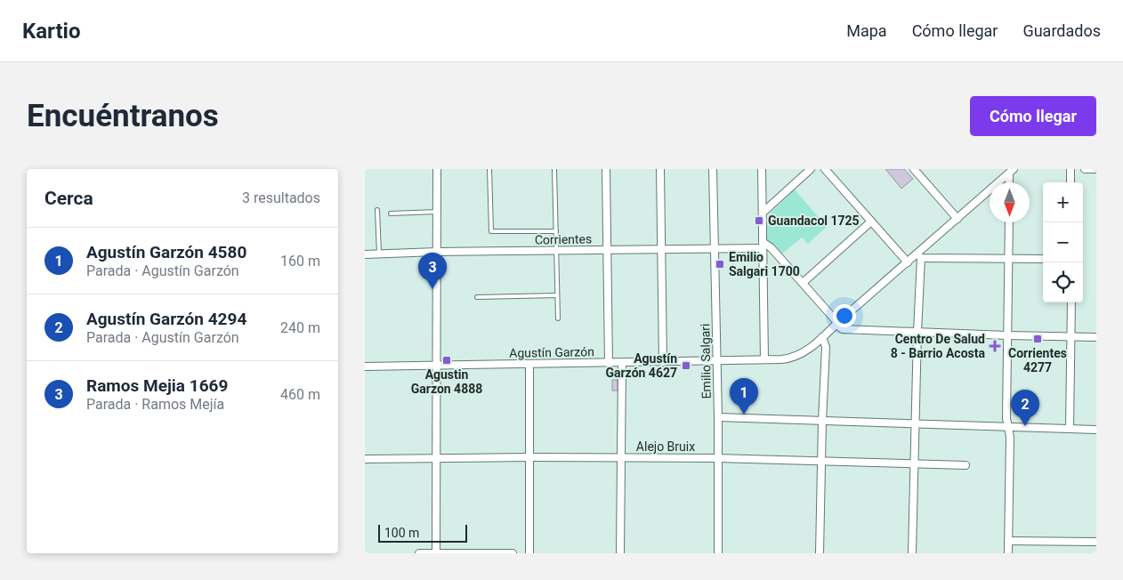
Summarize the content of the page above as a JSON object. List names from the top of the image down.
{
  "streets": {
    "street": [
      "Corrientes",
      "Agustín Garzón",
      "Emilio Salgari",
      "Alejo Bruix"
    ]
  },
  "crossings": [
    ["Corrientes", "Emilio Salgari"],
    ["Agustín Garzón", "Emilio Salgari"],
    ["Emilio Salgari", "Alejo Bruix"]
  ],
  "places": {
    "transit": [
      "Guandacol 1725",
      "Emilio Salgari 1700",
      "Corrientes 4277",
      "Agustin Garzon 4888",
      "Agustín Garzón 4627"
    ],
    "health": ["Centro De Salud 8 - Barrio Acosta"]
  },
  "scale_bar": "100 m",
  "north": "bottom",
  "page": {
    "header": "Kartio",
    "nav": ["Mapa", "Cómo llegar", "Guardados"],
    "buttons": "Cómo llegar",
    "title": "Encuéntranos",
    "heading": ["Cerca", "3 resultados"],
    "map_buttons": ["+", "−"],
    "list": [
      {
        "mark": "1",
        "name": "Agustín Garzón 4580",
        "note": "Parada · Agustín Garzón",
        "value": "160 m"
      },
      {
        "mark": "2",
        "name": "Agustín Garzón 4294",
        "note": "Parada · Agustín Garzón",
        "value": "240 m"
      },
      {
        "mark": "3",
        "name": "Ramos Mejia 1669",
        "note": "Parada · Ramos Mejía",
        "value": "460 m"
      }
    ],
    "pins": ["3", "1", "2"],
    "scale": "100 m"
  }
}
